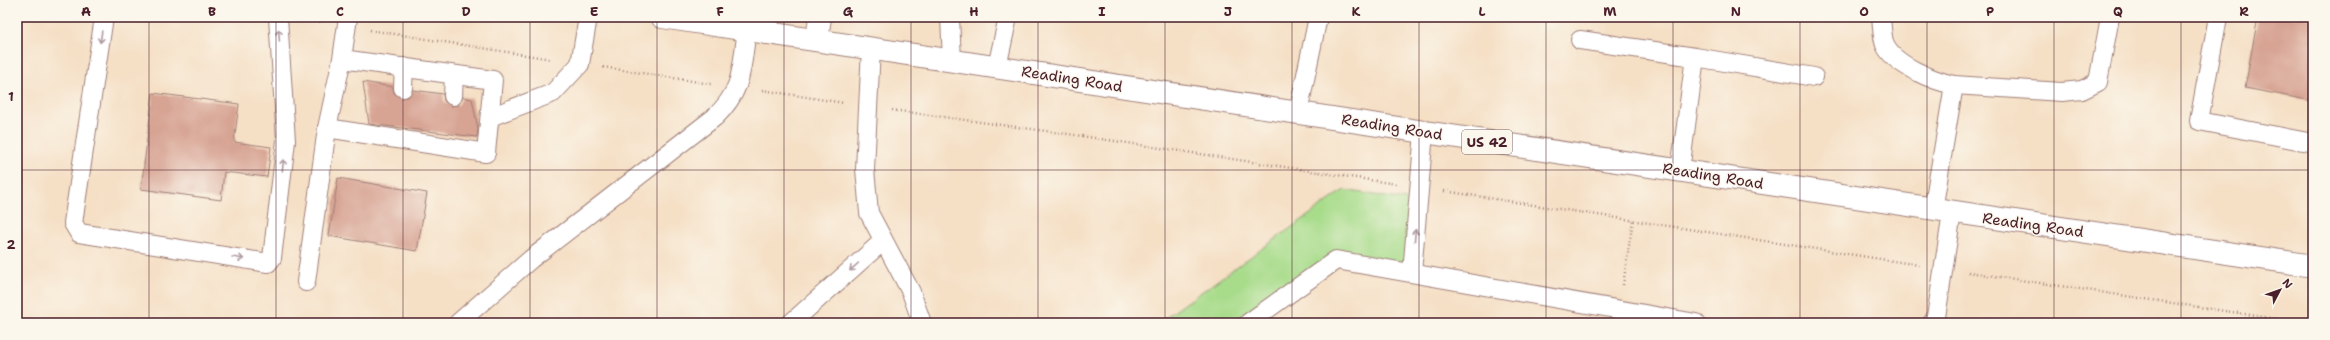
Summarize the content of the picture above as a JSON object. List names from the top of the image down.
{
  "streets": {
    "main road": ["Reading Road", "US 42"]
  },
  "north": "top right",
  "grid": {
    "columns": [
      "A",
      "B",
      "C",
      "D",
      "E",
      "F",
      "G",
      "H",
      "I",
      "J",
      "K",
      "L",
      "M",
      "N",
      "O",
      "P",
      "Q",
      "R"
    ],
    "rows": ["1", "2"]
  }
}
